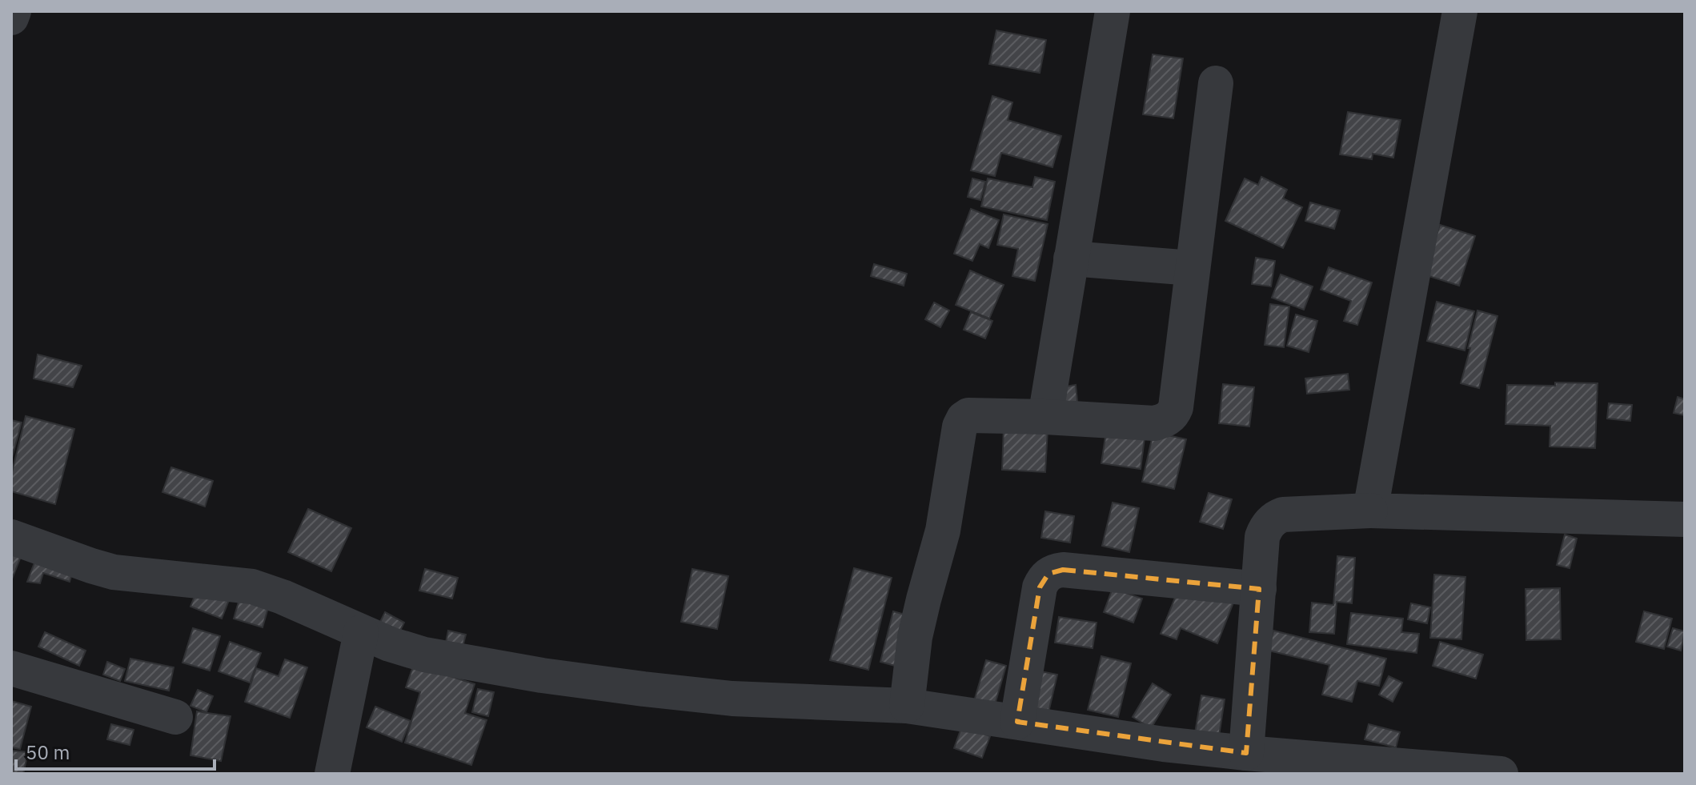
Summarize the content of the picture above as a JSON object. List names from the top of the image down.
{
  "scale_bar": "50 m"
}
